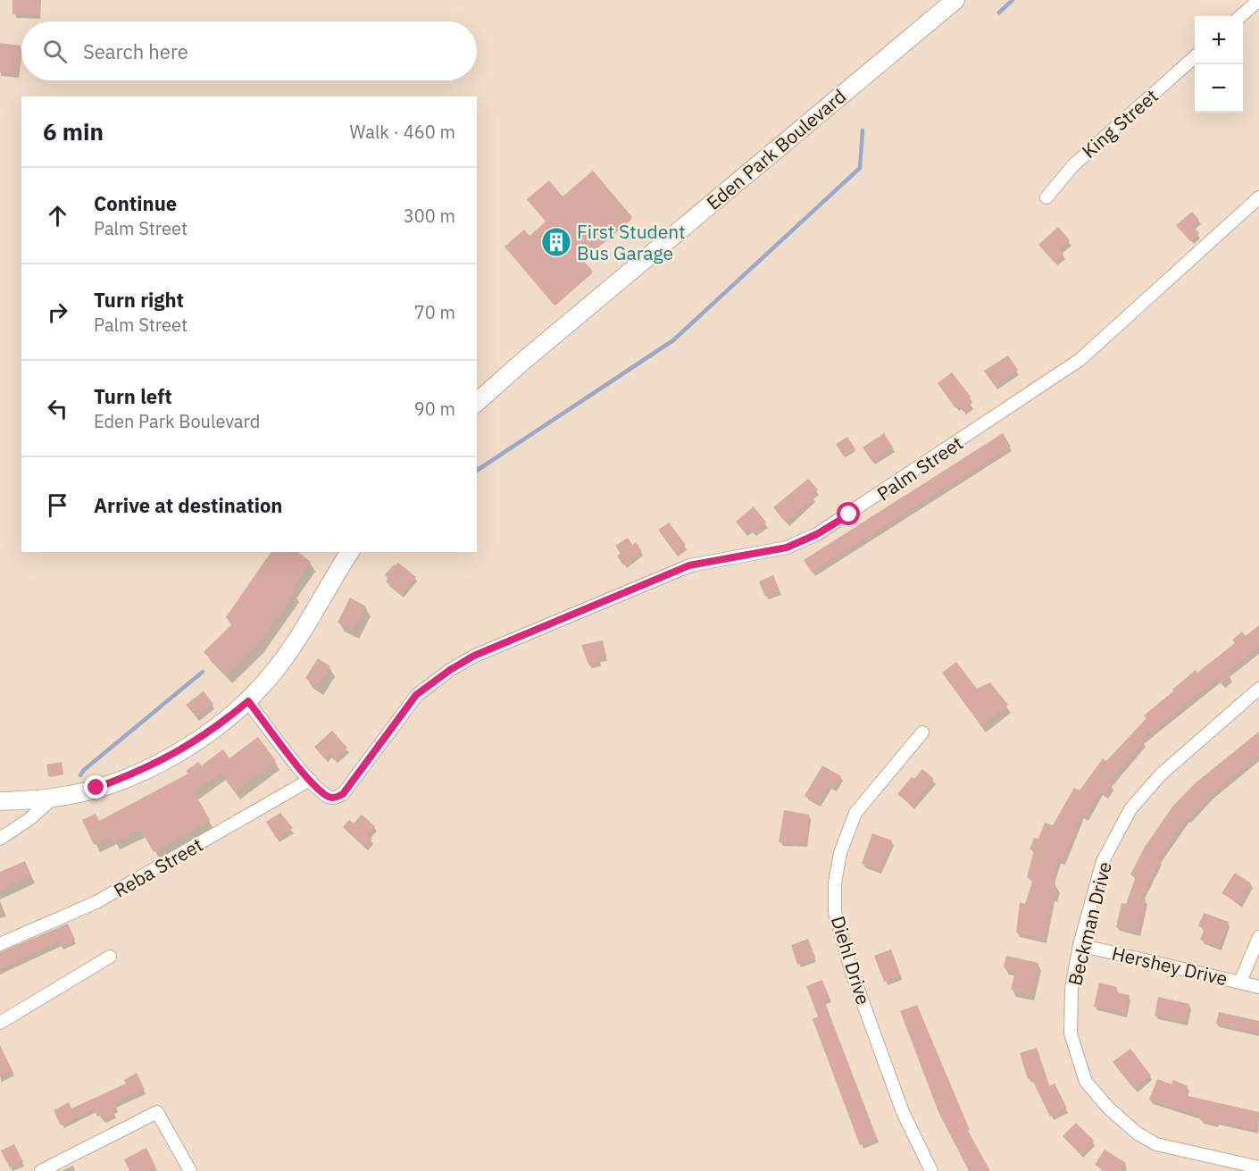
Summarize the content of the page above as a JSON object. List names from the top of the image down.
{
  "streets": {
    "main road": ["Eden Park Boulevard"],
    "street": [
      "King Street",
      "Palm Street",
      "Reba Street",
      "Beckman Drive",
      "Diehl Drive",
      "Hershey Drive"
    ]
  },
  "crossings": [
    ["Palm Street", "Reba Street"],
    ["Beckman Drive", "Hershey Drive"]
  ],
  "places": {
    "building": ["First Student Bus Garage"]
  },
  "page": {
    "map_buttons": ["+", "−"],
    "search": "Search here",
    "heading": ["6 min", "Walk · 460 m"],
    "list": [
      ["Continue", "Palm Street", "300 m"],
      ["Turn right", "Palm Street", "70 m"],
      ["Turn left", "Eden Park Boulevard", "90 m"],
      "Arrive at destination"
    ]
  }
}
